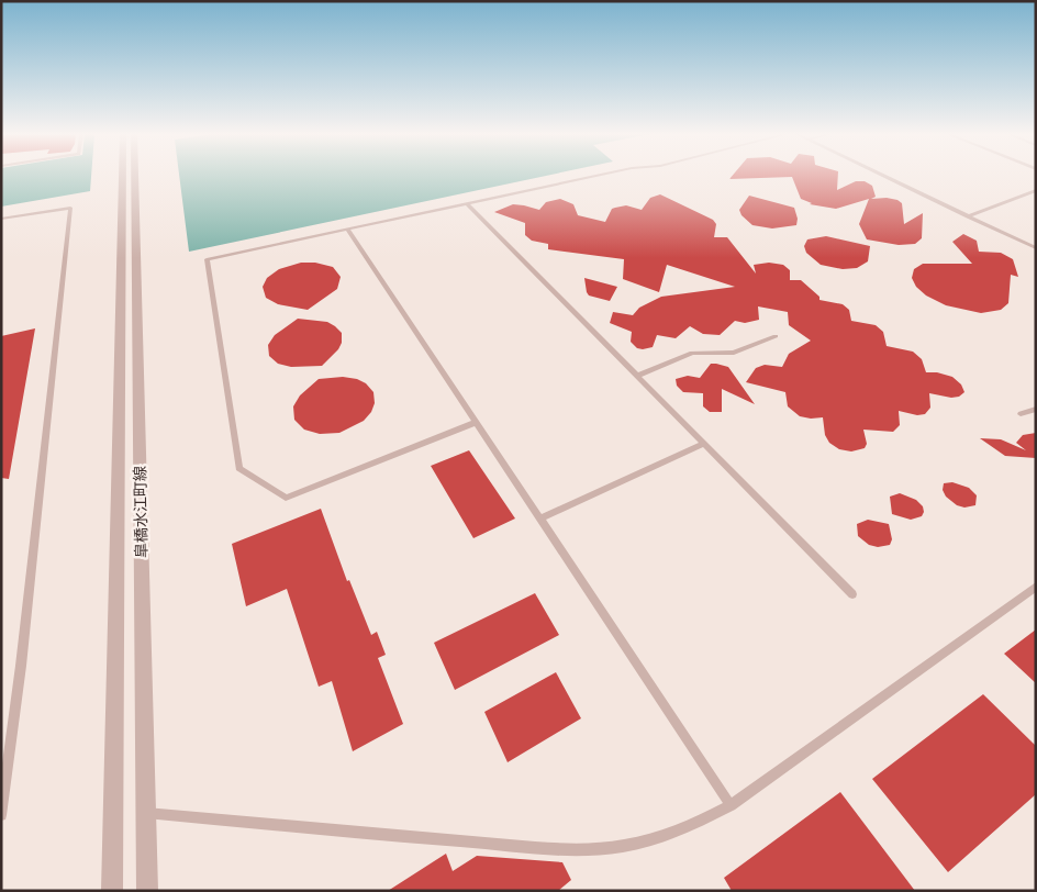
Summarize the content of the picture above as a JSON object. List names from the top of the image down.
{
  "streets": {
    "street": ["皐橋水江町線"]
  }
}
